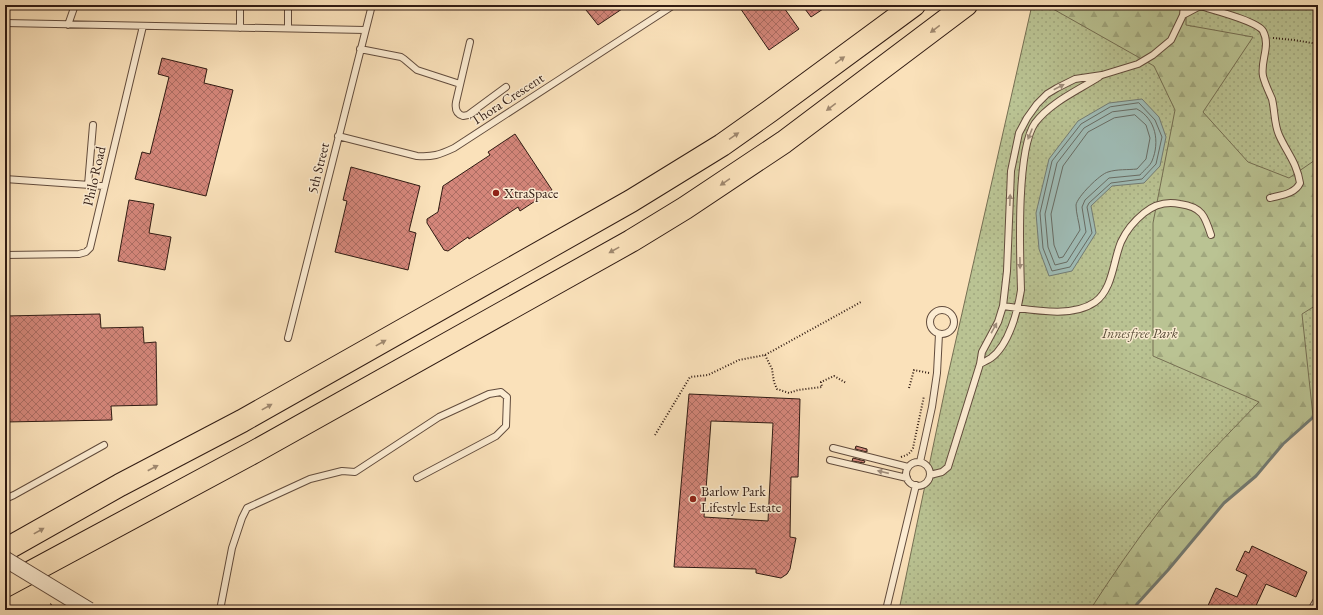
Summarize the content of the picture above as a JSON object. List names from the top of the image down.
{
  "streets": {
    "lane": ["Thora Crescent", "5th Street", "Philo Road"]
  },
  "crossings": [
    ["Thora Crescent", "5th Street"]
  ],
  "parks": ["Innesfree Park"],
  "places": ["XtraSpace", "Barlow Park Lifestyle Estate"]
}
